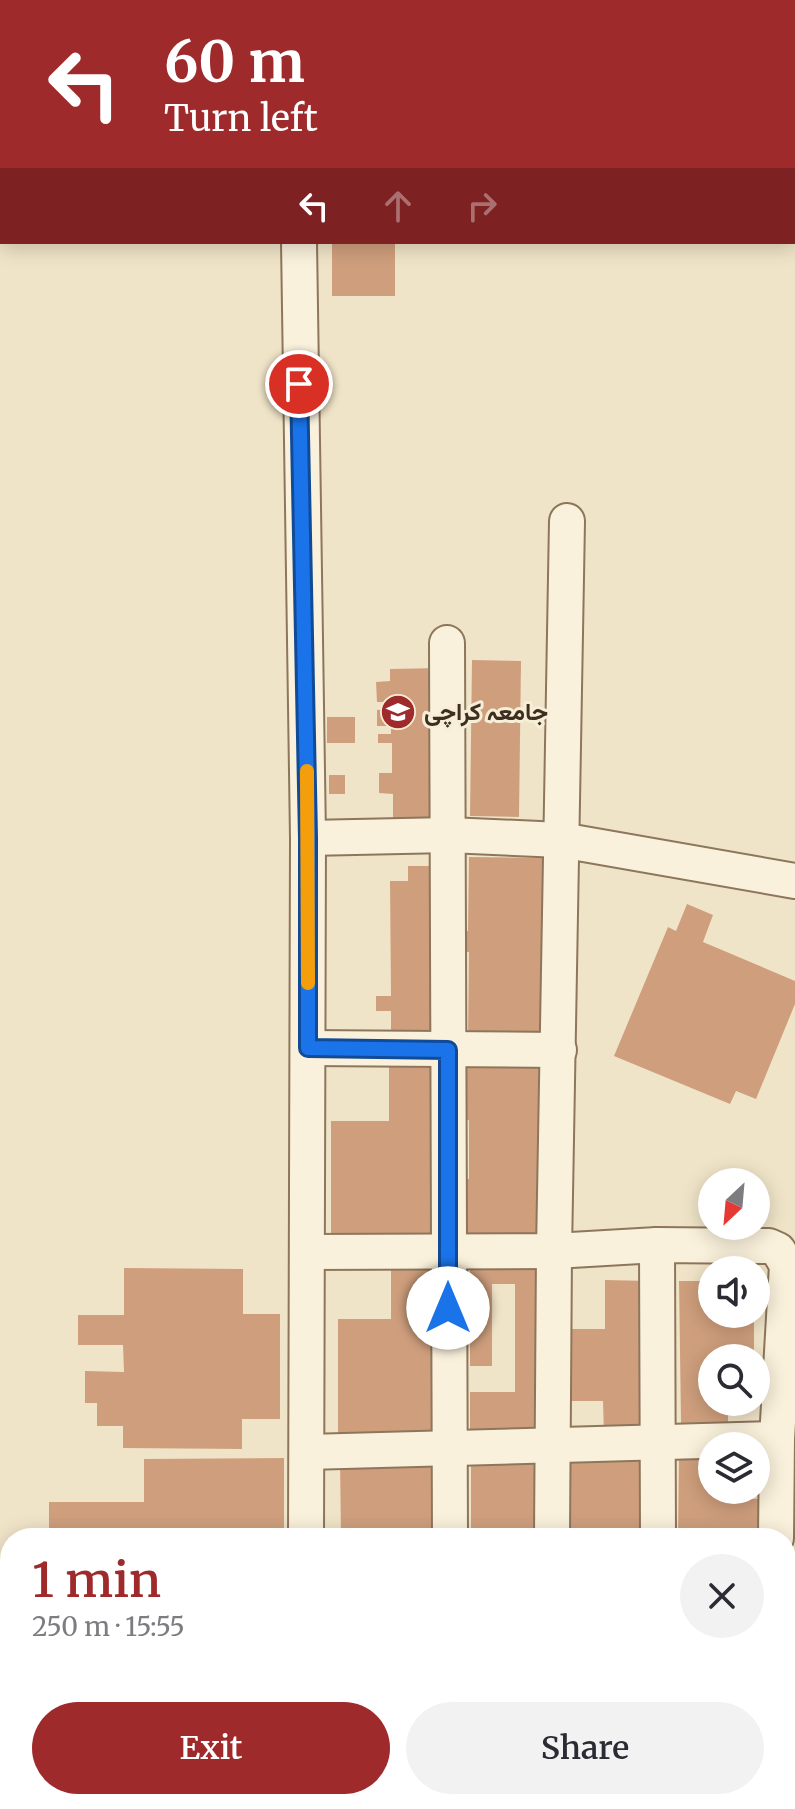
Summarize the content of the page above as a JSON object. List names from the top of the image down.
{
  "places": {
    "school or university": ["جامعہ کراچی"]
  },
  "north": "bottom left",
  "page": {
    "turn": ["60 m", "Turn left"],
    "heading": ["1 min", "250 m · 15:55"],
    "buttons": ["Exit", "Share"]
  }
}
